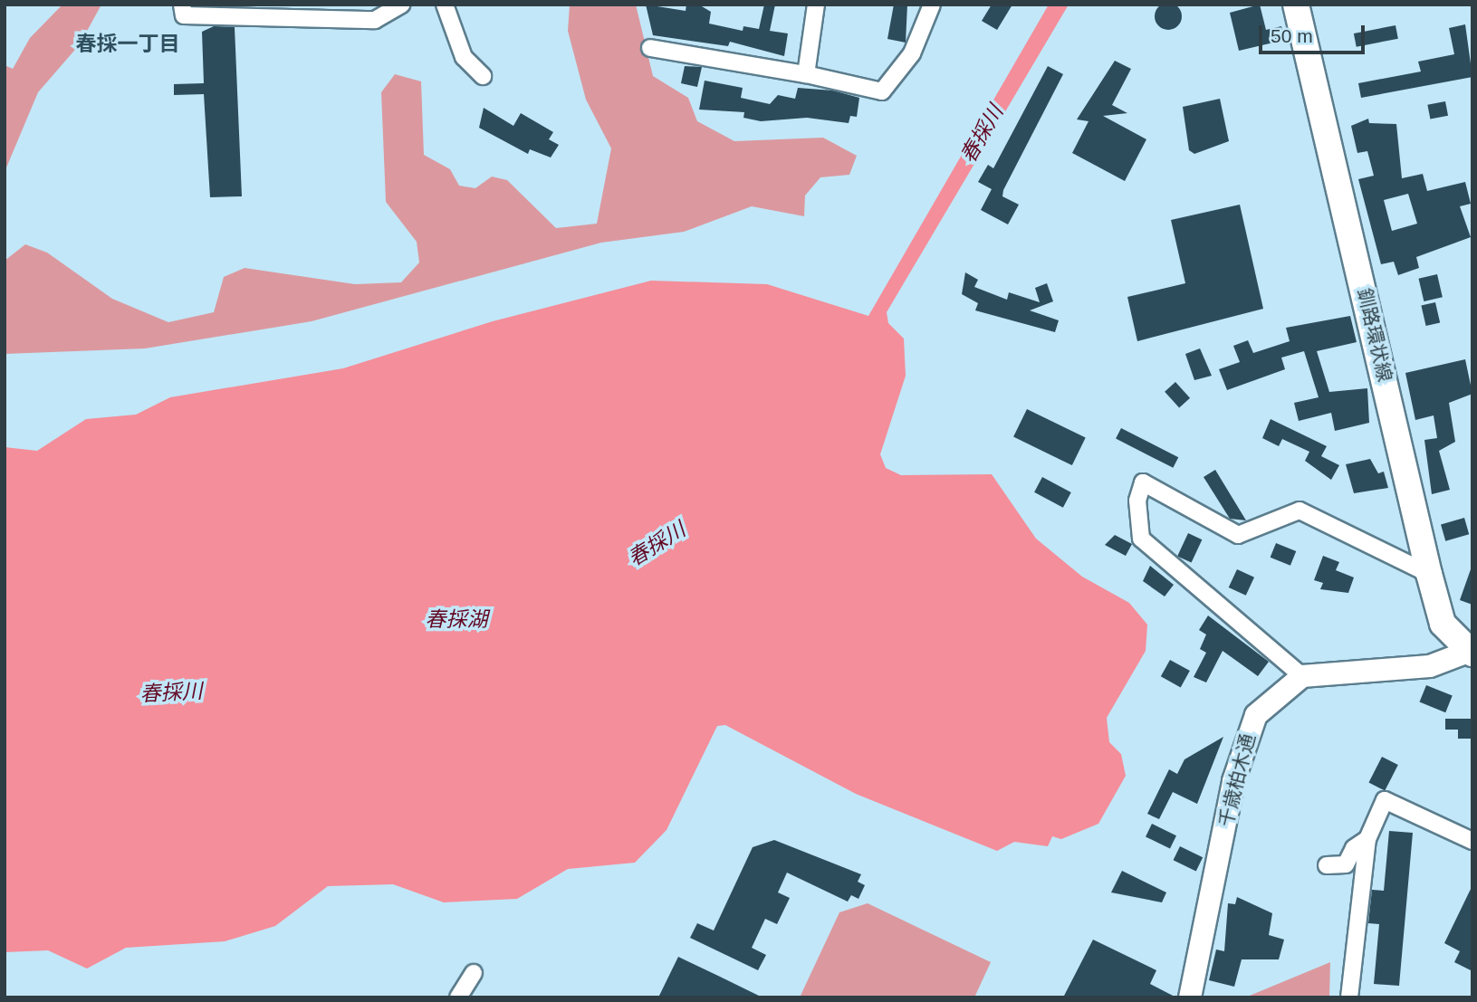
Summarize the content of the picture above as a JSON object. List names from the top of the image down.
{
  "streets": {
    "main road": ["釧路環状線"],
    "street": ["千歳柏木通"]
  },
  "crossings": [
    ["釧路環状線", "千歳柏木通"]
  ],
  "districts": ["春採一丁目"],
  "water": ["春採川", "春採湖"],
  "scale_bar": "50 m"
}
